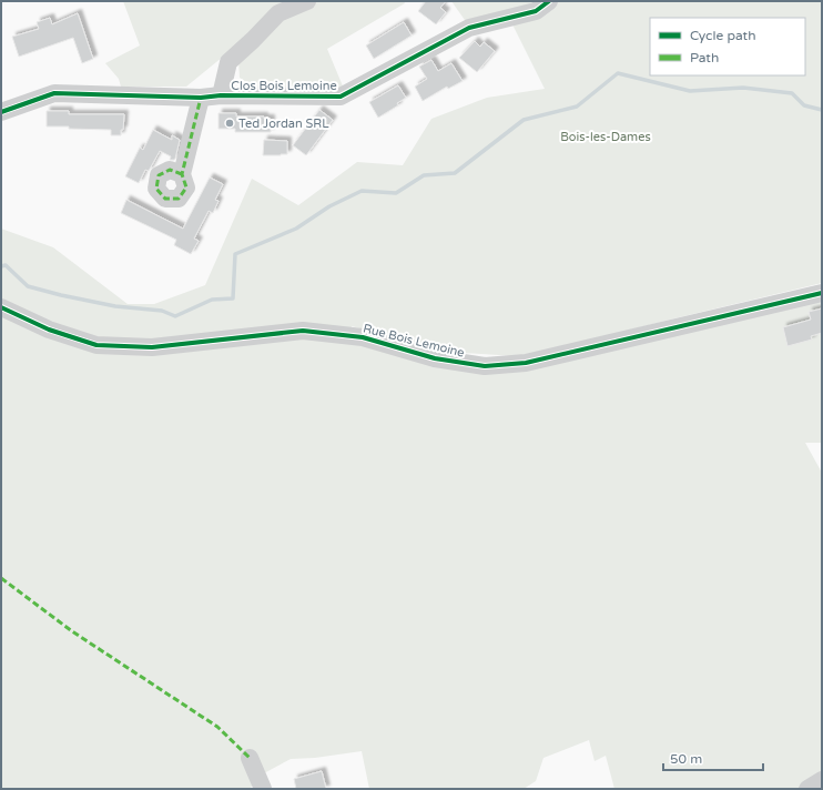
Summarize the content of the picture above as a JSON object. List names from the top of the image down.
{
  "streets": {
    "street": ["Clos Bois Lemoine", "Rue Bois Lemoine"]
  },
  "parks": ["Bois-les-Dames"],
  "places": ["Ted Jordan SRL"],
  "legend": ["Cycle path", "Path"],
  "scale_bar": "50 m"
}
